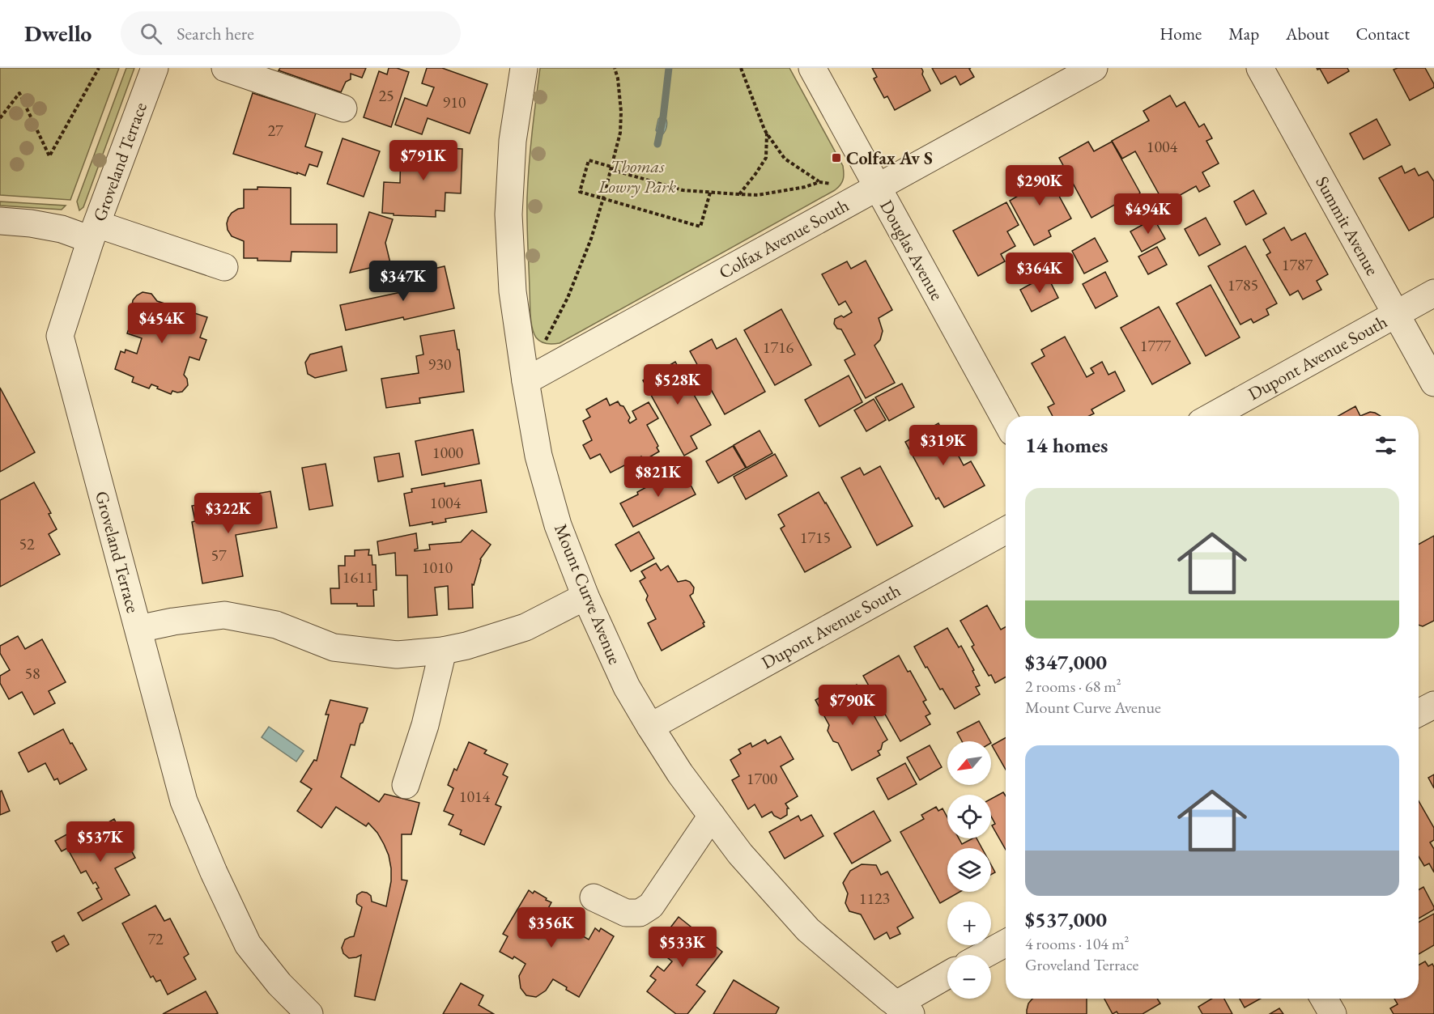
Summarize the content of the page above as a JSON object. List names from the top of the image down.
{
  "streets": {
    "street": [
      "Groveland Terrace",
      "Summit Avenue",
      "Colfax Avenue South",
      "Douglas Avenue",
      "Dupont Avenue South",
      "Mount Curve Avenue"
    ]
  },
  "crossings": [
    ["Summit Avenue", "Dupont Avenue South"],
    ["Colfax Avenue South", "Douglas Avenue"],
    ["Colfax Avenue South", "Mount Curve Avenue"],
    ["Dupont Avenue South", "Mount Curve Avenue"]
  ],
  "parks": ["Thomas Lowry Park"],
  "places": {
    "transit": ["Colfax Av S"]
  },
  "house_numbers": [
    "25",
    "910",
    "27",
    "1004",
    "1787",
    "1785",
    "1777",
    "1716",
    "930",
    "1000",
    "1004",
    "1715",
    "52",
    "57",
    "1010",
    "1611",
    "58",
    "1700",
    "1014",
    "1123",
    "72"
  ],
  "north": "bottom left",
  "page": {
    "header": "Dwello",
    "search": "Search here",
    "nav": [
      "Home",
      "Map",
      "About",
      "Contact"
    ],
    "price": [
      "$791K",
      "$290K",
      "$494K",
      "$364K",
      "$347K",
      "$454K",
      "$528K",
      "$319K",
      "$821K",
      "$322K",
      "$790K",
      "$537K",
      "$356K",
      "$533K"
    ],
    "heading": "14 homes",
    "list": [
      {
        "name": "$347,000",
        "note": "2 rooms · 68 m² · Mount Curve Avenue"
      },
      {
        "name": "$537,000",
        "note": "4 rooms · 104 m² · Groveland Terrace"
      }
    ],
    "map_buttons": ["+", "−"]
  }
}
